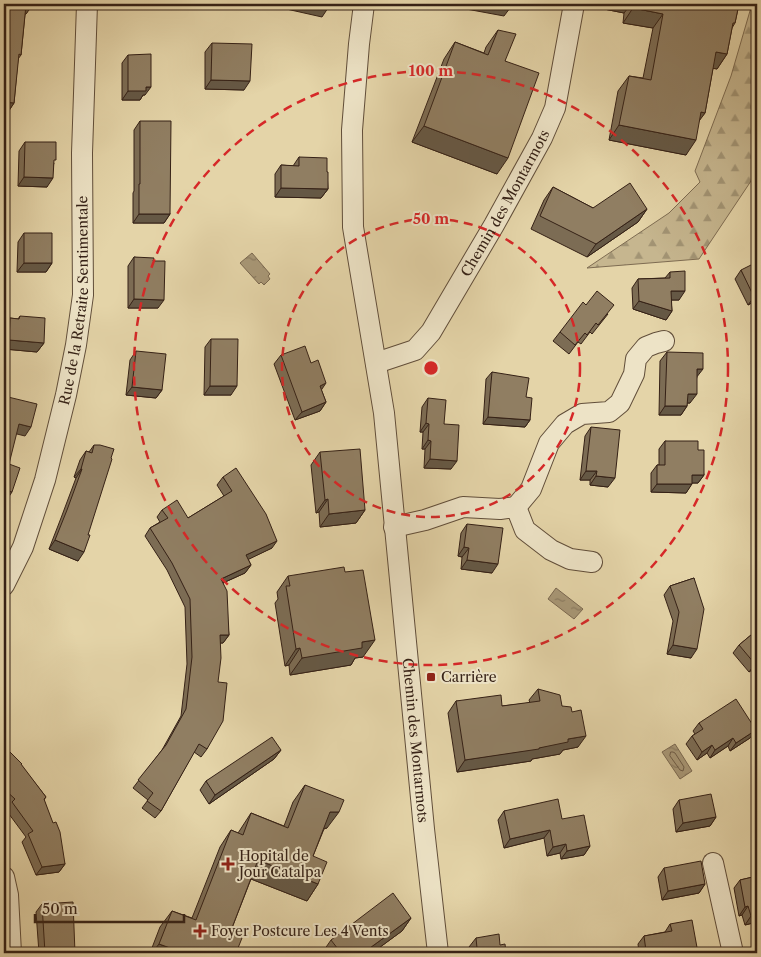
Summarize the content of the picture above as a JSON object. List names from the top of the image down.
{
  "streets": {
    "street": ["Chemin des Montarmots", "Rue de la Retraite Sentimentale"]
  },
  "places": {
    "transit": ["Carrière"],
    "health": ["Hopital de Jour Catalpa", "Foyer Postcure Les 4 Vents"]
  },
  "scale_bar": "50 m",
  "rings": ["100 m", "50 m"]
}
